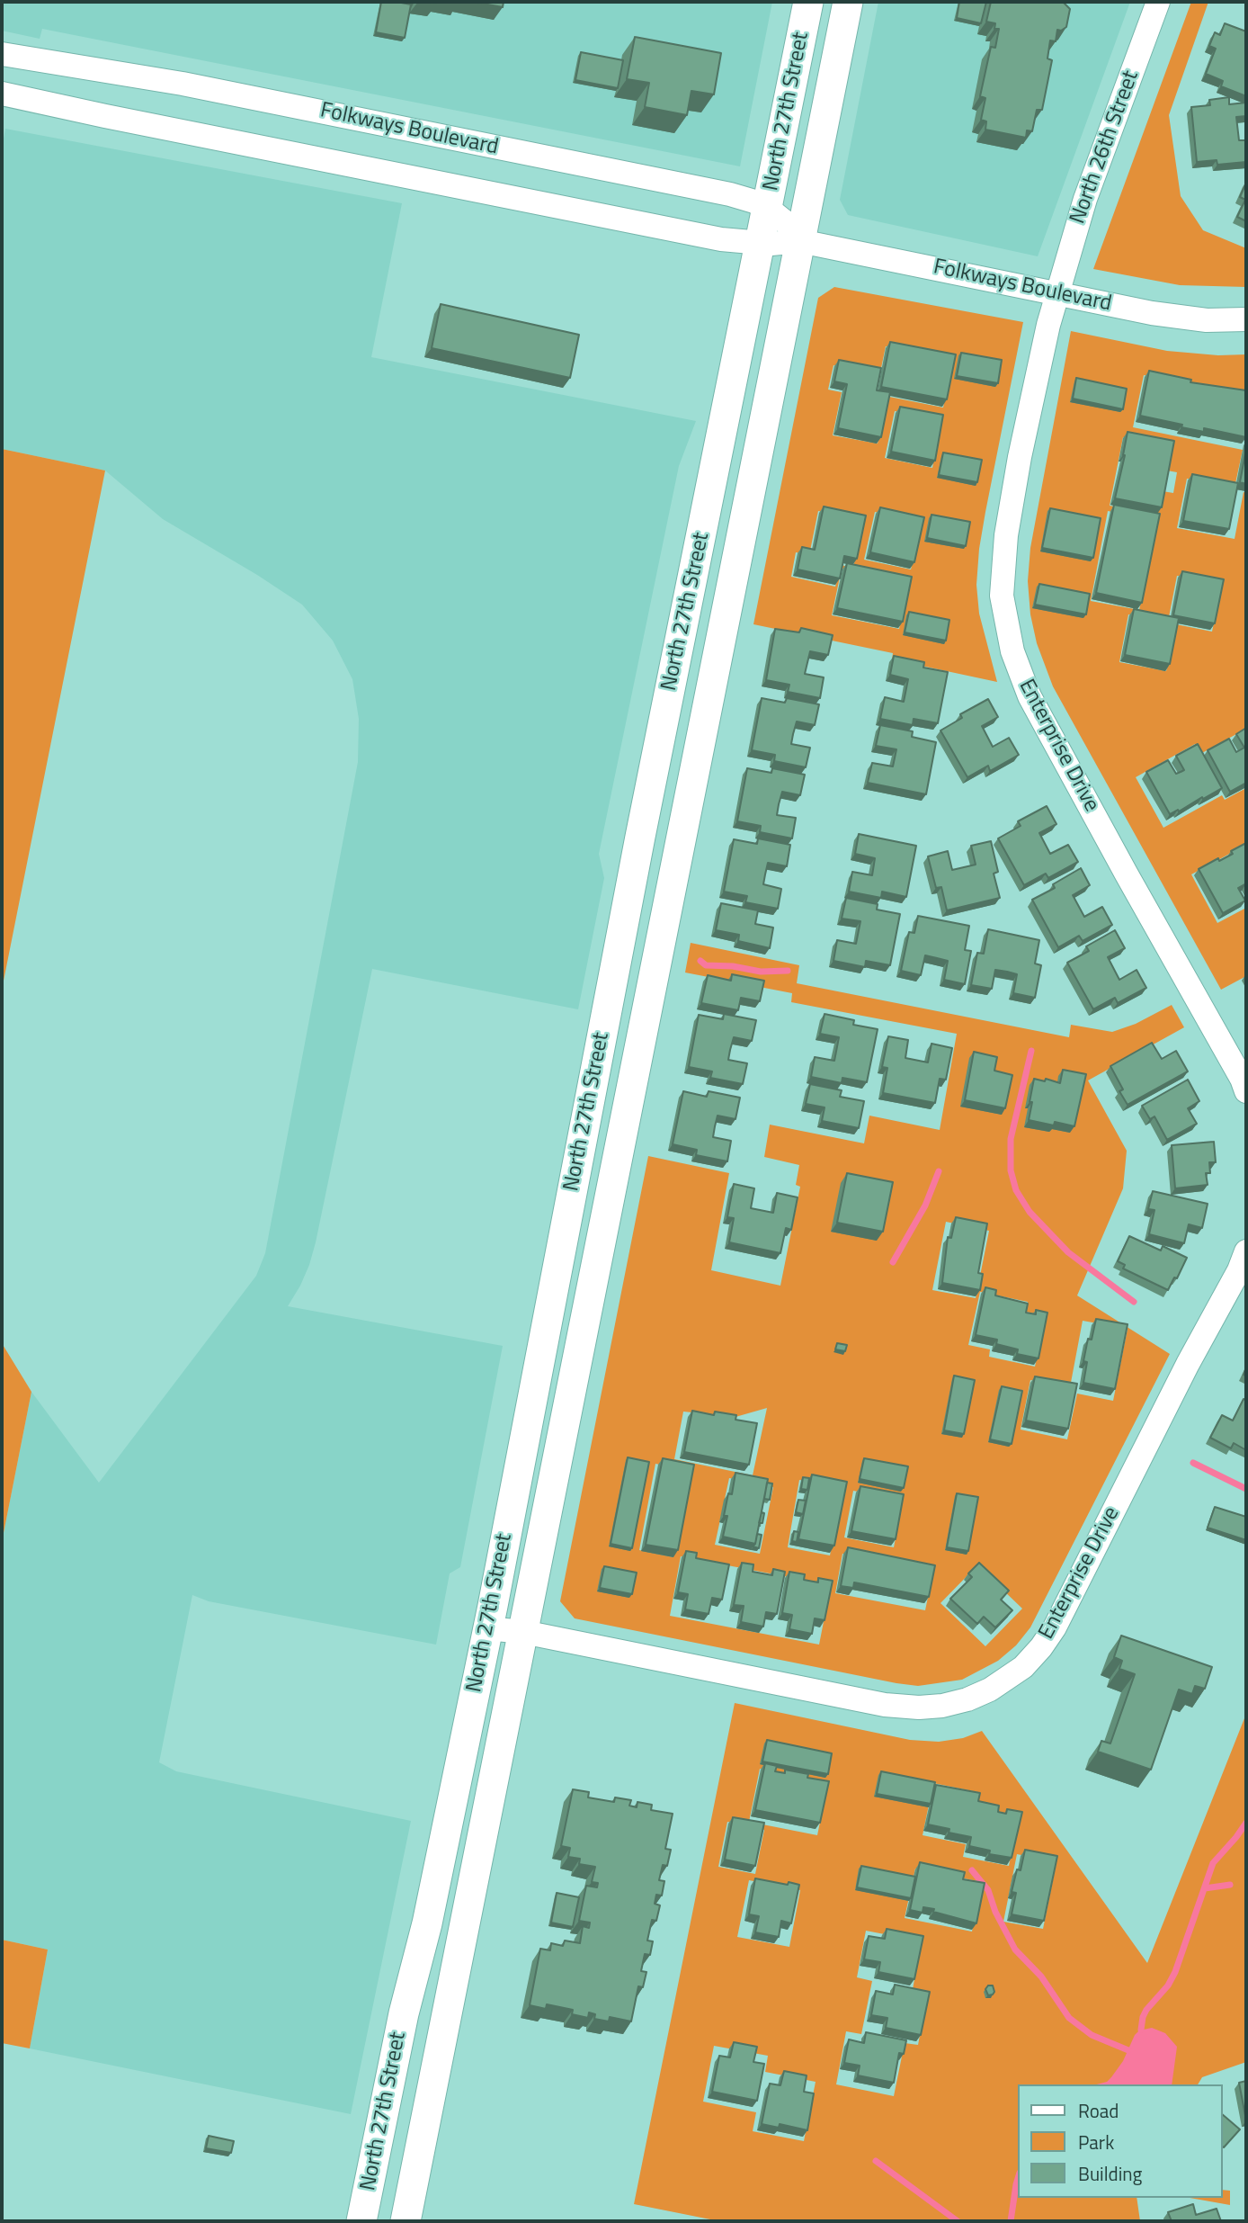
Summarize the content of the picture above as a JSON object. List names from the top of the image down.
{
  "streets": {
    "main road": ["North 27th Street"],
    "street": ["Folkways Boulevard", "North 26th Street", "Enterprise Drive"]
  },
  "crossings": [
    ["North 27th Street", "Folkways Boulevard"],
    ["North 27th Street", "Enterprise Drive"],
    ["Folkways Boulevard", "North 26th Street"],
    ["Folkways Boulevard", "Enterprise Drive"],
    ["North 26th Street", "Enterprise Drive"]
  ],
  "legend": ["Road", "Park", "Building"]
}
